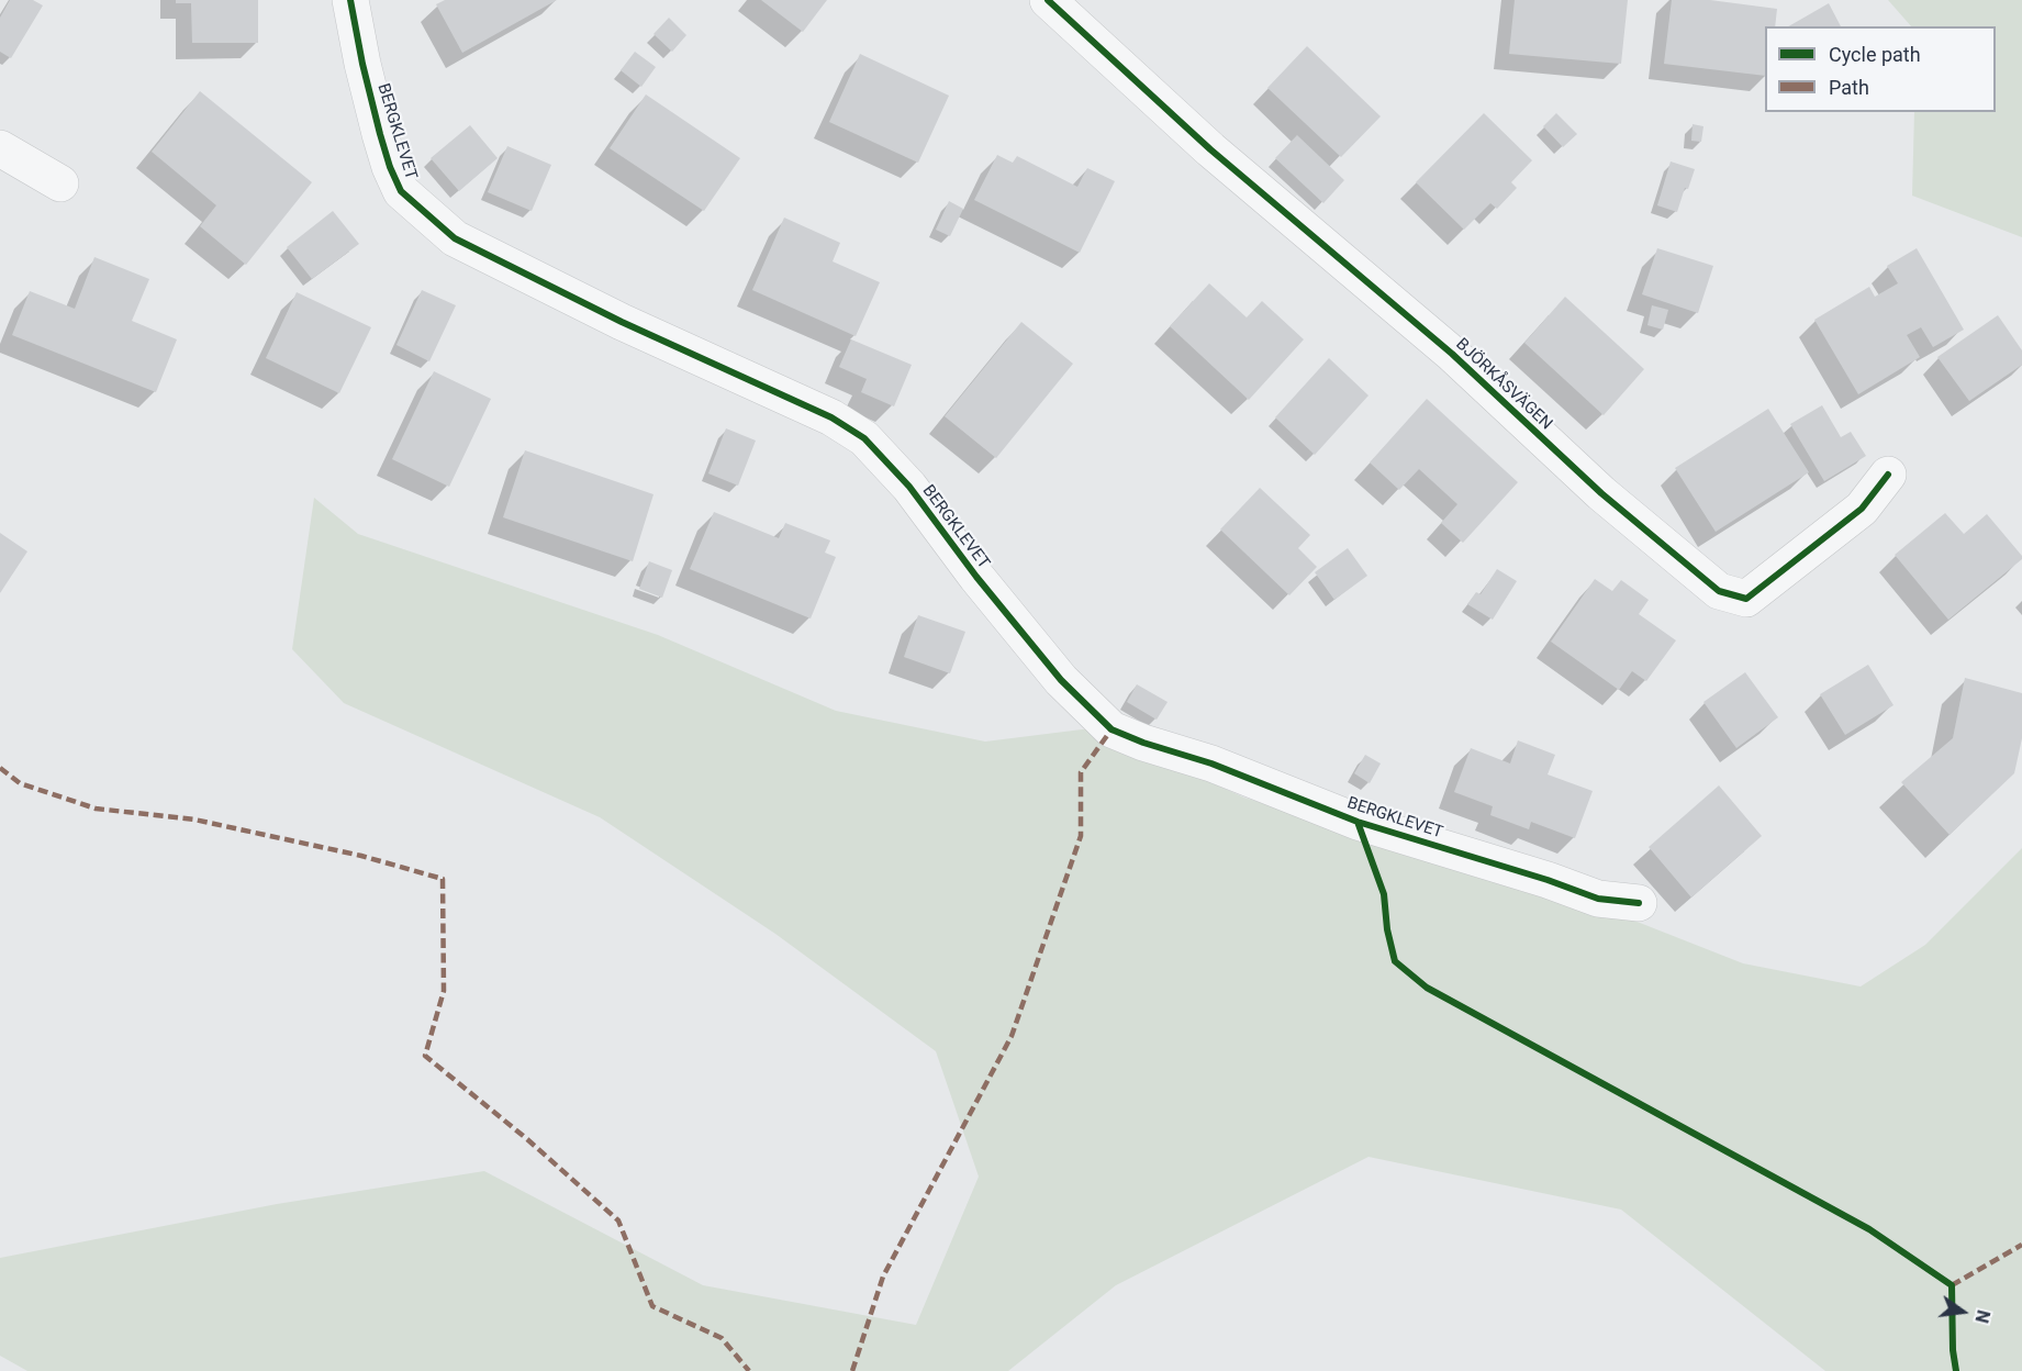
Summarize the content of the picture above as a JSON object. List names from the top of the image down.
{
  "streets": {
    "street": ["BERGKLEVET", "BJÖRKÅSVÄGEN"]
  },
  "legend": ["Cycle path", "Path"],
  "north": "right"
}
